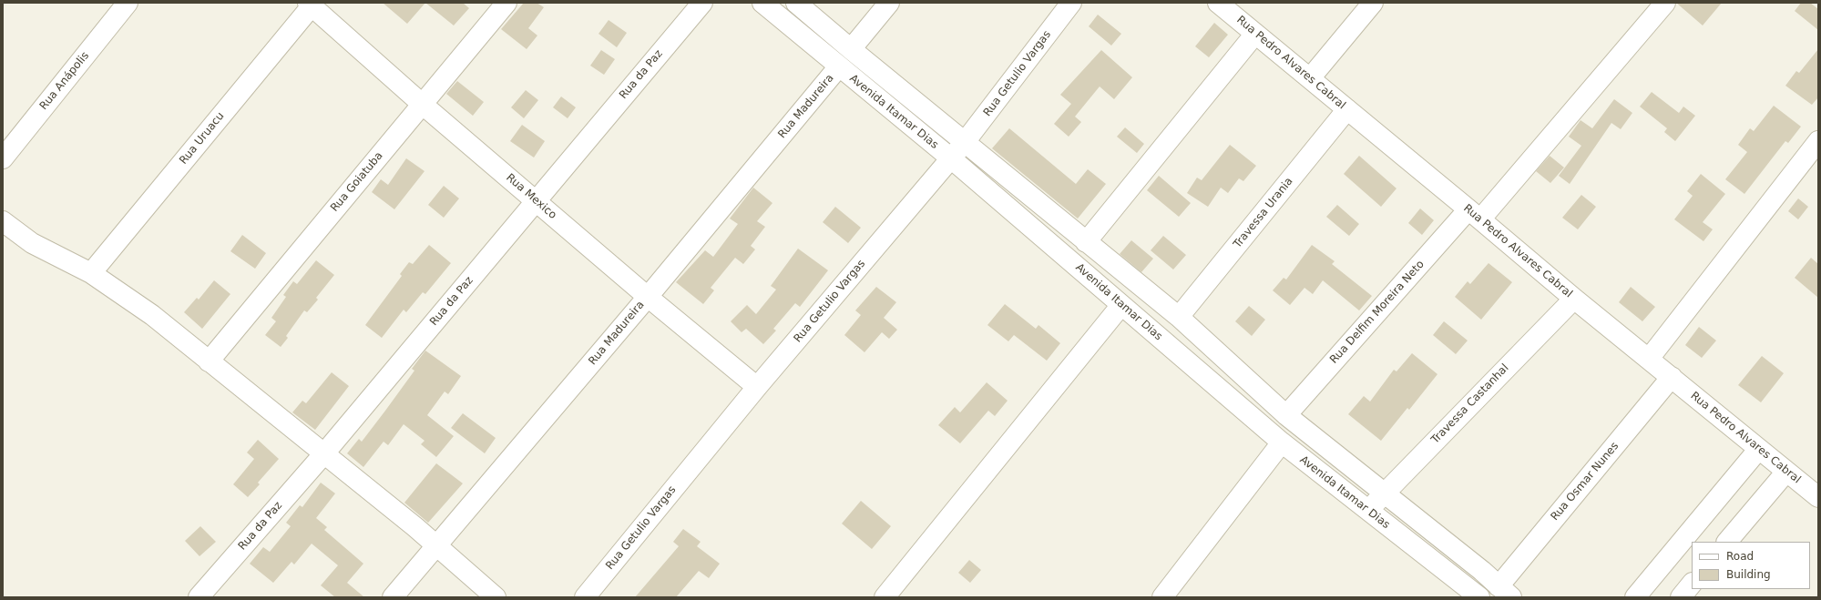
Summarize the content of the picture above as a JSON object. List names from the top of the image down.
{
  "streets": {
    "street": [
      "Rua Pedro Alvares Cabral",
      "Rua Getulio Vargas",
      "Rua da Paz",
      "Rua Anápolis",
      "Rua Madureira",
      "Avenida Itamar Dias",
      "Rua Uruacu",
      "Rua Goiatuba",
      "Rua Mexico",
      "Travessa Urania",
      "Rua Delfim Moreira Neto",
      "Travessa Castanhal",
      "Rua Osmar Nunes"
    ]
  },
  "crossings": [
    ["Rua Pedro Alvares Cabral", "Travessa Urania"],
    ["Rua Pedro Alvares Cabral", "Rua Delfim Moreira Neto"],
    ["Rua Pedro Alvares Cabral", "Travessa Castanhal"],
    ["Rua Pedro Alvares Cabral", "Rua Osmar Nunes"],
    ["Rua Getulio Vargas", "Avenida Itamar Dias"],
    ["Rua Getulio Vargas", "Rua Mexico"],
    ["Rua da Paz", "Rua Mexico"],
    ["Rua Madureira", "Avenida Itamar Dias"],
    ["Rua Madureira", "Rua Mexico"],
    ["Avenida Itamar Dias", "Travessa Urania"],
    ["Avenida Itamar Dias", "Rua Delfim Moreira Neto"],
    ["Avenida Itamar Dias", "Travessa Castanhal"],
    ["Avenida Itamar Dias", "Rua Osmar Nunes"],
    ["Rua Uruacu", "Rua Mexico"],
    ["Rua Goiatuba", "Rua Mexico"]
  ],
  "legend": ["Road", "Building"]
}
